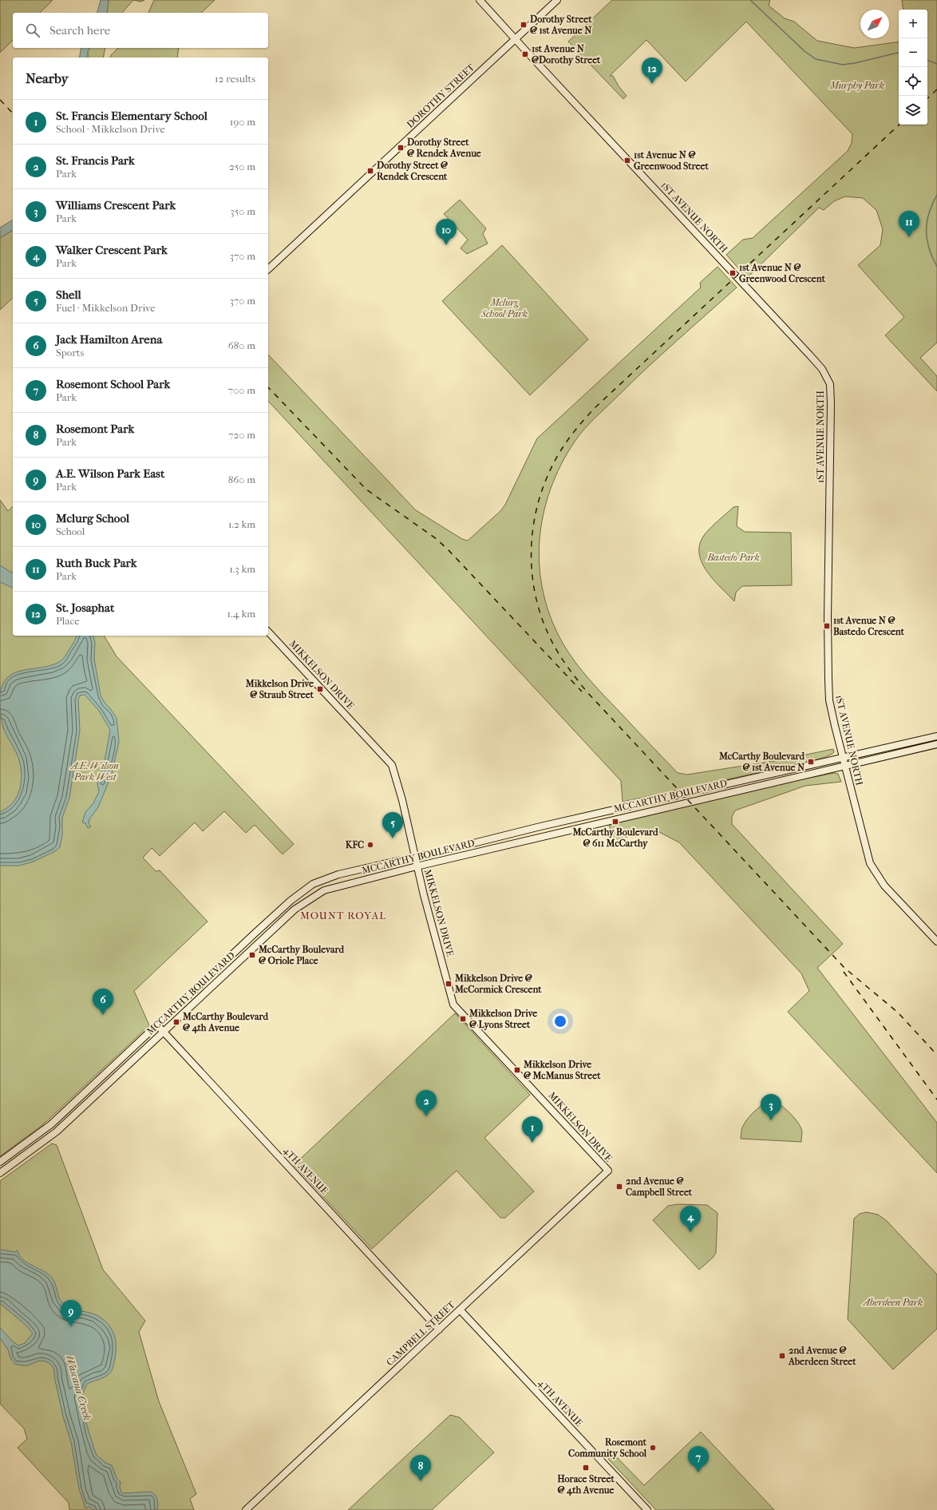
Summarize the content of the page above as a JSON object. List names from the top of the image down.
{
  "streets": {
    "street": [
      "DOROTHY STREET",
      "1ST AVENUE NORTH",
      "MIKKELSON DRIVE",
      "MCCARTHY BOULEVARD",
      "4TH AVENUE",
      "CAMPBELL STREET"
    ]
  },
  "crossings": [
    ["DOROTHY STREET", "1ST AVENUE NORTH"],
    ["1ST AVENUE NORTH", "MCCARTHY BOULEVARD"],
    ["MIKKELSON DRIVE", "MCCARTHY BOULEVARD"],
    ["MIKKELSON DRIVE", "CAMPBELL STREET"],
    ["MCCARTHY BOULEVARD", "4TH AVENUE"],
    ["4TH AVENUE", "CAMPBELL STREET"]
  ],
  "districts": ["MOUNT ROYAL"],
  "water": ["Wascana Creek"],
  "parks": [
    "Murphy Park",
    "Mclurg School Park",
    "Bastedo Park",
    "A.E. Wilson Park West",
    "Aberdeen Park"
  ],
  "places": {
    "transit": [
      "Dorothy Street @ 1st Avenue N",
      "1st Avenue N @Dorothy Street",
      "Dorothy Street @ Rendek Avenue",
      "1st Avenue N @ Greenwood Street",
      "Dorothy Street @ Rendek Crescent",
      "1st Avenue N @ Greenwood Crescent",
      "1st Avenue N @ Bastedo Crescent",
      "Mikkelson Drive @ Straub Street",
      "McCarthy Boulevard @ 1st Avenue N",
      "McCarthy Boulevard @ 611 McCarthy",
      "McCarthy Boulevard @ Oriole Place",
      "Mikkelson Drive @ McCormick Crescent",
      "Mikkelson Drive @ Lyons Street",
      "McCarthy Boulevard @ 4th Avenue",
      "Mikkelson Drive @ McManus Street",
      "2nd Avenue @ Campbell Street",
      "2nd Avenue @ Aberdeen Street",
      "Horace Street @ 4th Avenue"
    ],
    "other": ["KFC", "Rosemont Community School"]
  },
  "north": "top right",
  "page": {
    "map_buttons": ["+", "−"],
    "search": "Search here",
    "pins": [
      "12",
      "11",
      "10",
      "5",
      "6",
      "2",
      "3",
      "1",
      "4",
      "9",
      "7",
      "8"
    ],
    "heading": ["Nearby", "12 results"],
    "list": [
      {
        "mark": "1",
        "name": "St. Francis Elementary School",
        "note": "School · Mikkelson Drive",
        "value": "190 m"
      },
      {
        "mark": "2",
        "name": "St. Francis Park",
        "note": "Park",
        "value": "250 m"
      },
      {
        "mark": "3",
        "name": "Williams Crescent Park",
        "note": "Park",
        "value": "350 m"
      },
      {
        "mark": "4",
        "name": "Walker Crescent Park",
        "note": "Park",
        "value": "370 m"
      },
      {
        "mark": "5",
        "name": "Shell",
        "note": "Fuel · Mikkelson Drive",
        "value": "370 m"
      },
      {
        "mark": "6",
        "name": "Jack Hamilton Arena",
        "note": "Sports",
        "value": "680 m"
      },
      {
        "mark": "7",
        "name": "Rosemont School Park",
        "note": "Park",
        "value": "700 m"
      },
      {
        "mark": "8",
        "name": "Rosemont Park",
        "note": "Park",
        "value": "720 m"
      },
      {
        "mark": "9",
        "name": "A.E. Wilson Park East",
        "note": "Park",
        "value": "860 m"
      },
      {
        "mark": "10",
        "name": "Mclurg School",
        "note": "School",
        "value": "1.2 km"
      },
      {
        "mark": "11",
        "name": "Ruth Buck Park",
        "note": "Park",
        "value": "1.3 km"
      },
      {
        "mark": "12",
        "name": "St. Josaphat",
        "note": "Place",
        "value": "1.4 km"
      }
    ]
  }
}
